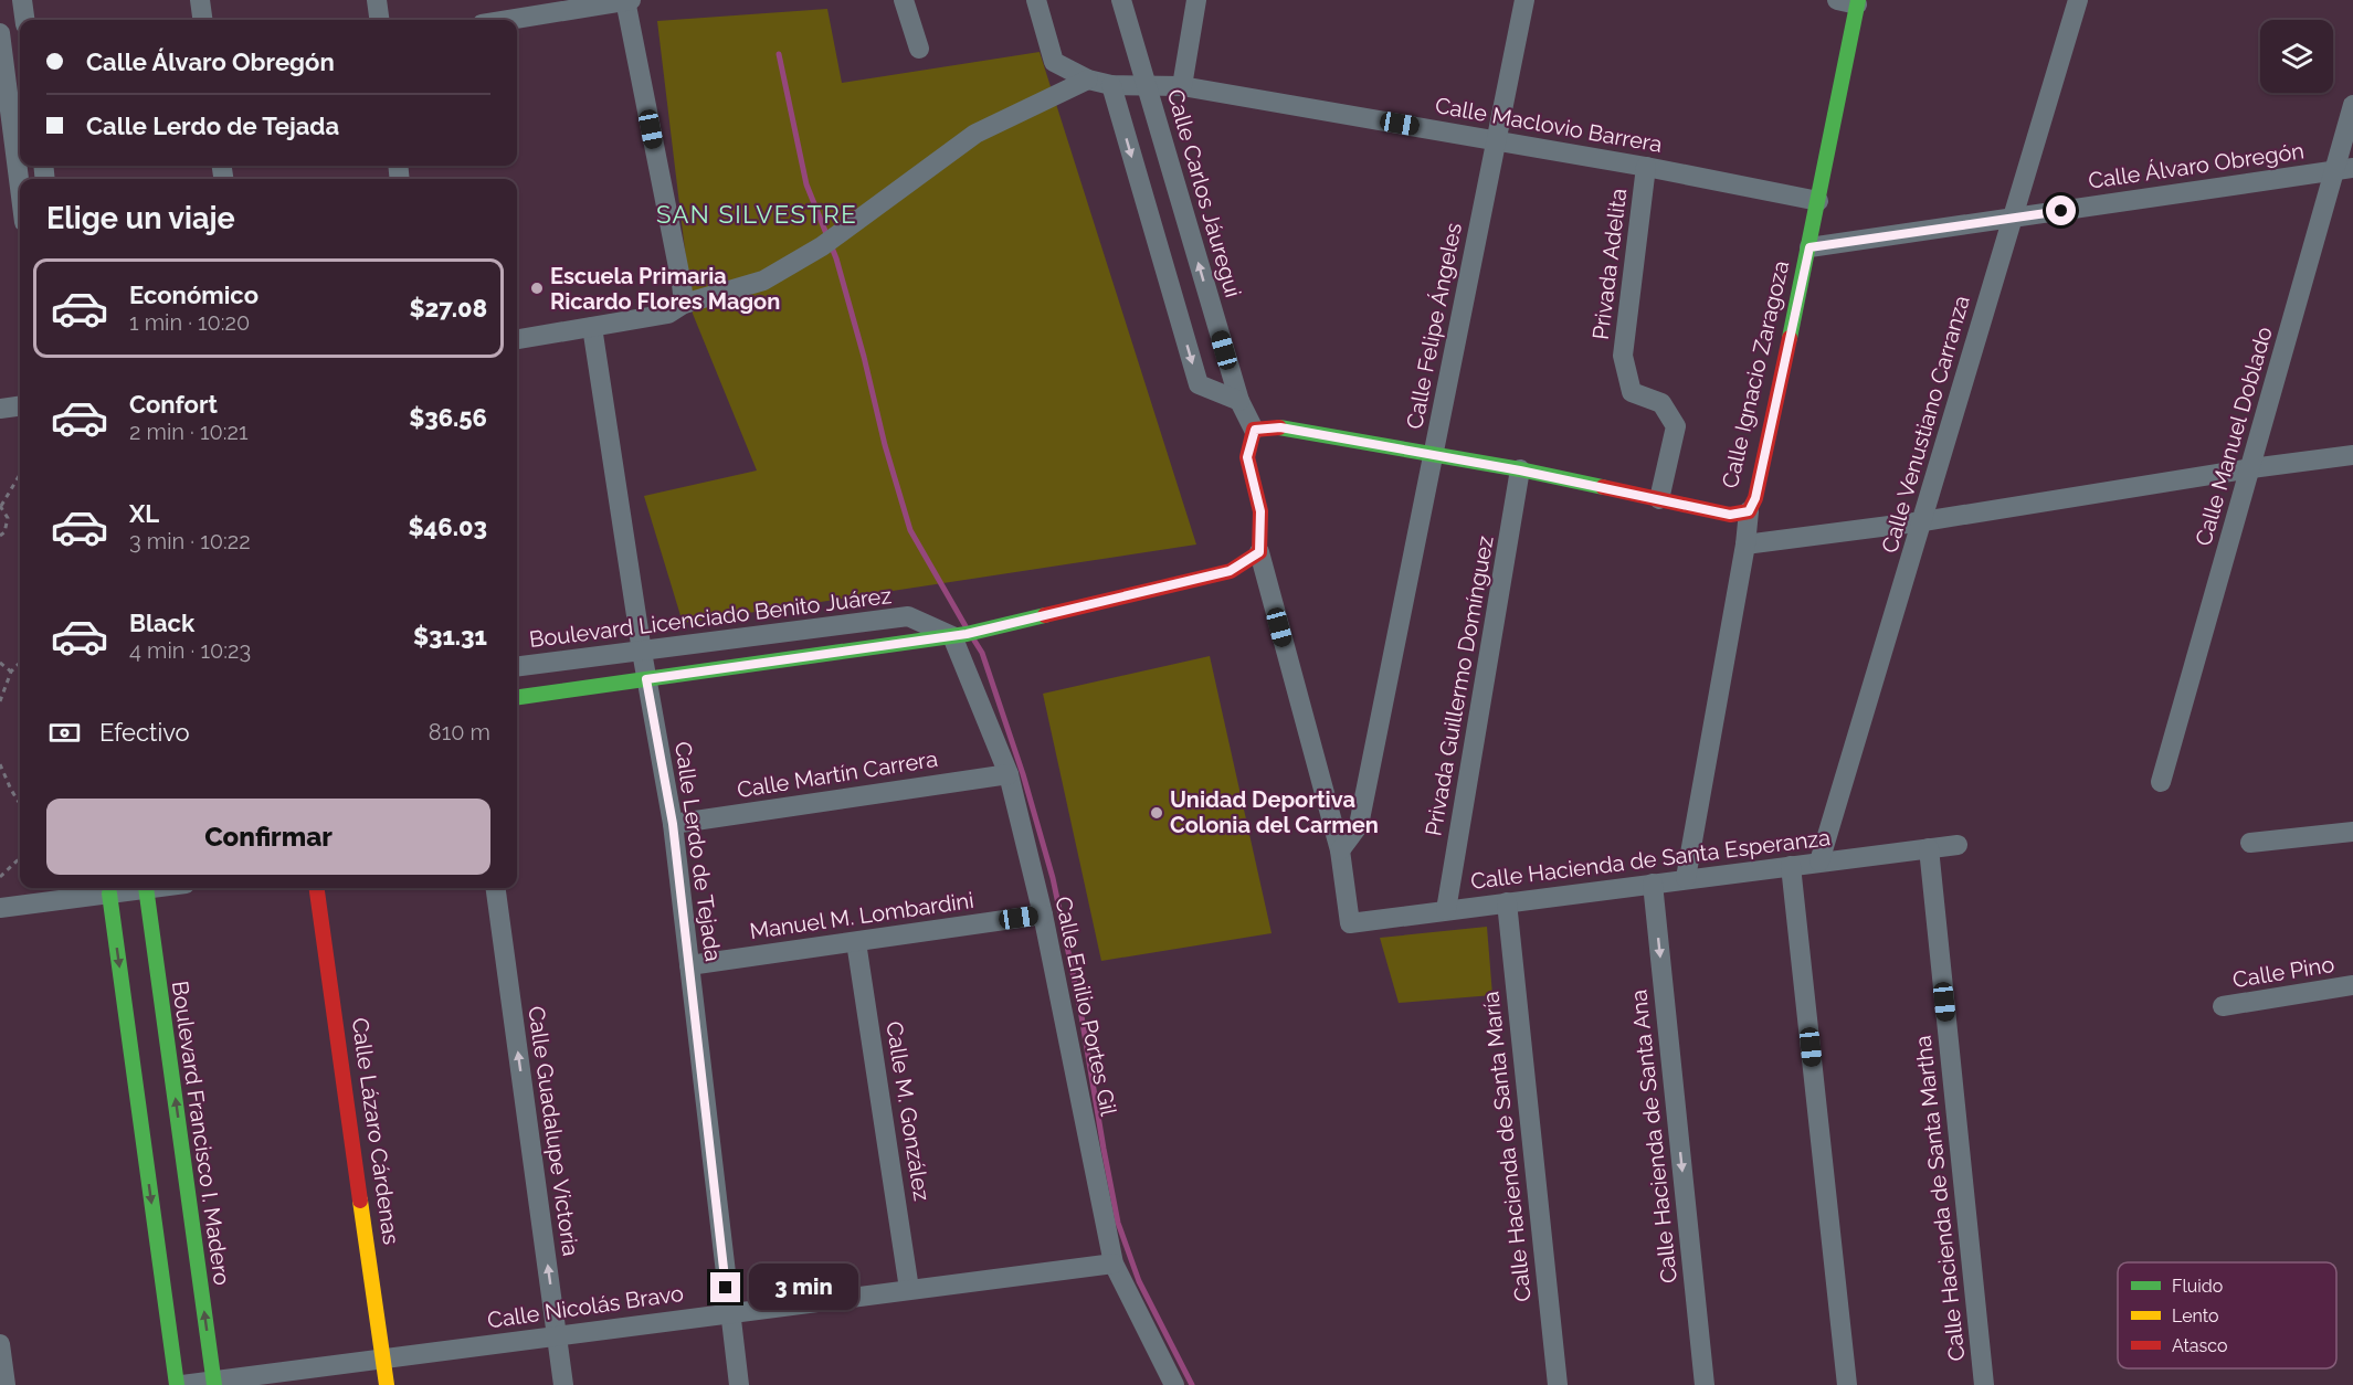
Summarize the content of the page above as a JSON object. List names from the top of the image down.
{
  "streets": {
    "street": [
      "Calle Maclovio Barrera",
      "Calle Álvaro Obregón",
      "Calle Carlos Jáuregui",
      "Privada Adelita",
      "Calle Felipe Ángeles",
      "Calle Ignacio Zaragoza",
      "Calle Venustiano Carranza",
      "Calle Manuel Doblado",
      "Boulevard Licenciado Benito Juárez",
      "Privada Guillermo Domínguez",
      "Calle Martín Carrera",
      "Calle Lerdo de Tejada",
      "Calle Hacienda de Santa Esperanza",
      "Manuel M. Lombardini",
      "Calle Pino",
      "Calle Emilio Portes Gil",
      "Calle M. González",
      "Calle Lázaro Cárdenas",
      "Calle Guadalupe Victoria",
      "Boulevard Francisco I. Madero",
      "Calle Hacienda de Santa Ana",
      "Calle Hacienda de Santa María",
      "Calle Hacienda de Santa Martha",
      "Calle Nicolás Bravo"
    ]
  },
  "crossings": [
    ["Calle Maclovio Barrera", "Calle Carlos Jáuregui"],
    ["Calle Maclovio Barrera", "Privada Adelita"],
    ["Calle Maclovio Barrera", "Calle Felipe Ángeles"],
    ["Calle Maclovio Barrera", "Calle Ignacio Zaragoza"],
    ["Calle Álvaro Obregón", "Calle Ignacio Zaragoza"],
    ["Calle Álvaro Obregón", "Calle Venustiano Carranza"],
    ["Calle Álvaro Obregón", "Calle Manuel Doblado"],
    ["Calle Felipe Ángeles", "Calle Hacienda de Santa Esperanza"],
    ["Calle Ignacio Zaragoza", "Calle Hacienda de Santa Esperanza"],
    ["Calle Venustiano Carranza", "Calle Hacienda de Santa Esperanza"],
    ["Boulevard Licenciado Benito Juárez", "Calle Lerdo de Tejada"],
    ["Boulevard Licenciado Benito Juárez", "Calle Emilio Portes Gil"],
    ["Privada Guillermo Domínguez", "Calle Hacienda de Santa Esperanza"],
    ["Calle Martín Carrera", "Calle Lerdo de Tejada"],
    ["Calle Martín Carrera", "Calle Emilio Portes Gil"],
    ["Calle Lerdo de Tejada", "Manuel M. Lombardini"],
    ["Calle Lerdo de Tejada", "Calle Nicolás Bravo"],
    ["Calle Hacienda de Santa Esperanza", "Calle Hacienda de Santa Ana"],
    ["Calle Hacienda de Santa Esperanza", "Calle Hacienda de Santa María"],
    ["Calle Hacienda de Santa Esperanza", "Calle Hacienda de Santa Martha"],
    ["Manuel M. Lombardini", "Calle Emilio Portes Gil"],
    ["Manuel M. Lombardini", "Calle M. González"],
    ["Calle Emilio Portes Gil", "Calle Nicolás Bravo"],
    ["Calle M. González", "Calle Nicolás Bravo"],
    ["Calle Lázaro Cárdenas", "Calle Nicolás Bravo"],
    ["Calle Guadalupe Victoria", "Calle Nicolás Bravo"],
    ["Boulevard Francisco I. Madero", "Calle Nicolás Bravo"]
  ],
  "one_way": ["Calle Guadalupe Victoria"],
  "districts": ["SAN SILVESTRE"],
  "places": ["Escuela Primaria Ricardo Flores Magon", "Unidad Deportiva Colonia del Carmen"],
  "legend": ["Fluido", "Lento", "Atasco"],
  "page": {
    "banner": ["Calle Álvaro Obregón", "Calle Lerdo de Tejada"],
    "heading": "Elige un viaje",
    "list": [
      {
        "name": "Económico",
        "note": "1 min · 10:20",
        "value": "$27.08"
      },
      {
        "name": "Confort",
        "note": "2 min · 10:21",
        "value": "$36.56"
      },
      {
        "name": "XL",
        "note": "3 min · 10:22",
        "value": "$46.03"
      },
      {
        "name": "Black",
        "note": "4 min · 10:23",
        "value": "$31.31"
      }
    ],
    "pay": ["Efectivo", "810 m"],
    "buttons": "Confirmar",
    "bubble": "3 min"
  }
}
